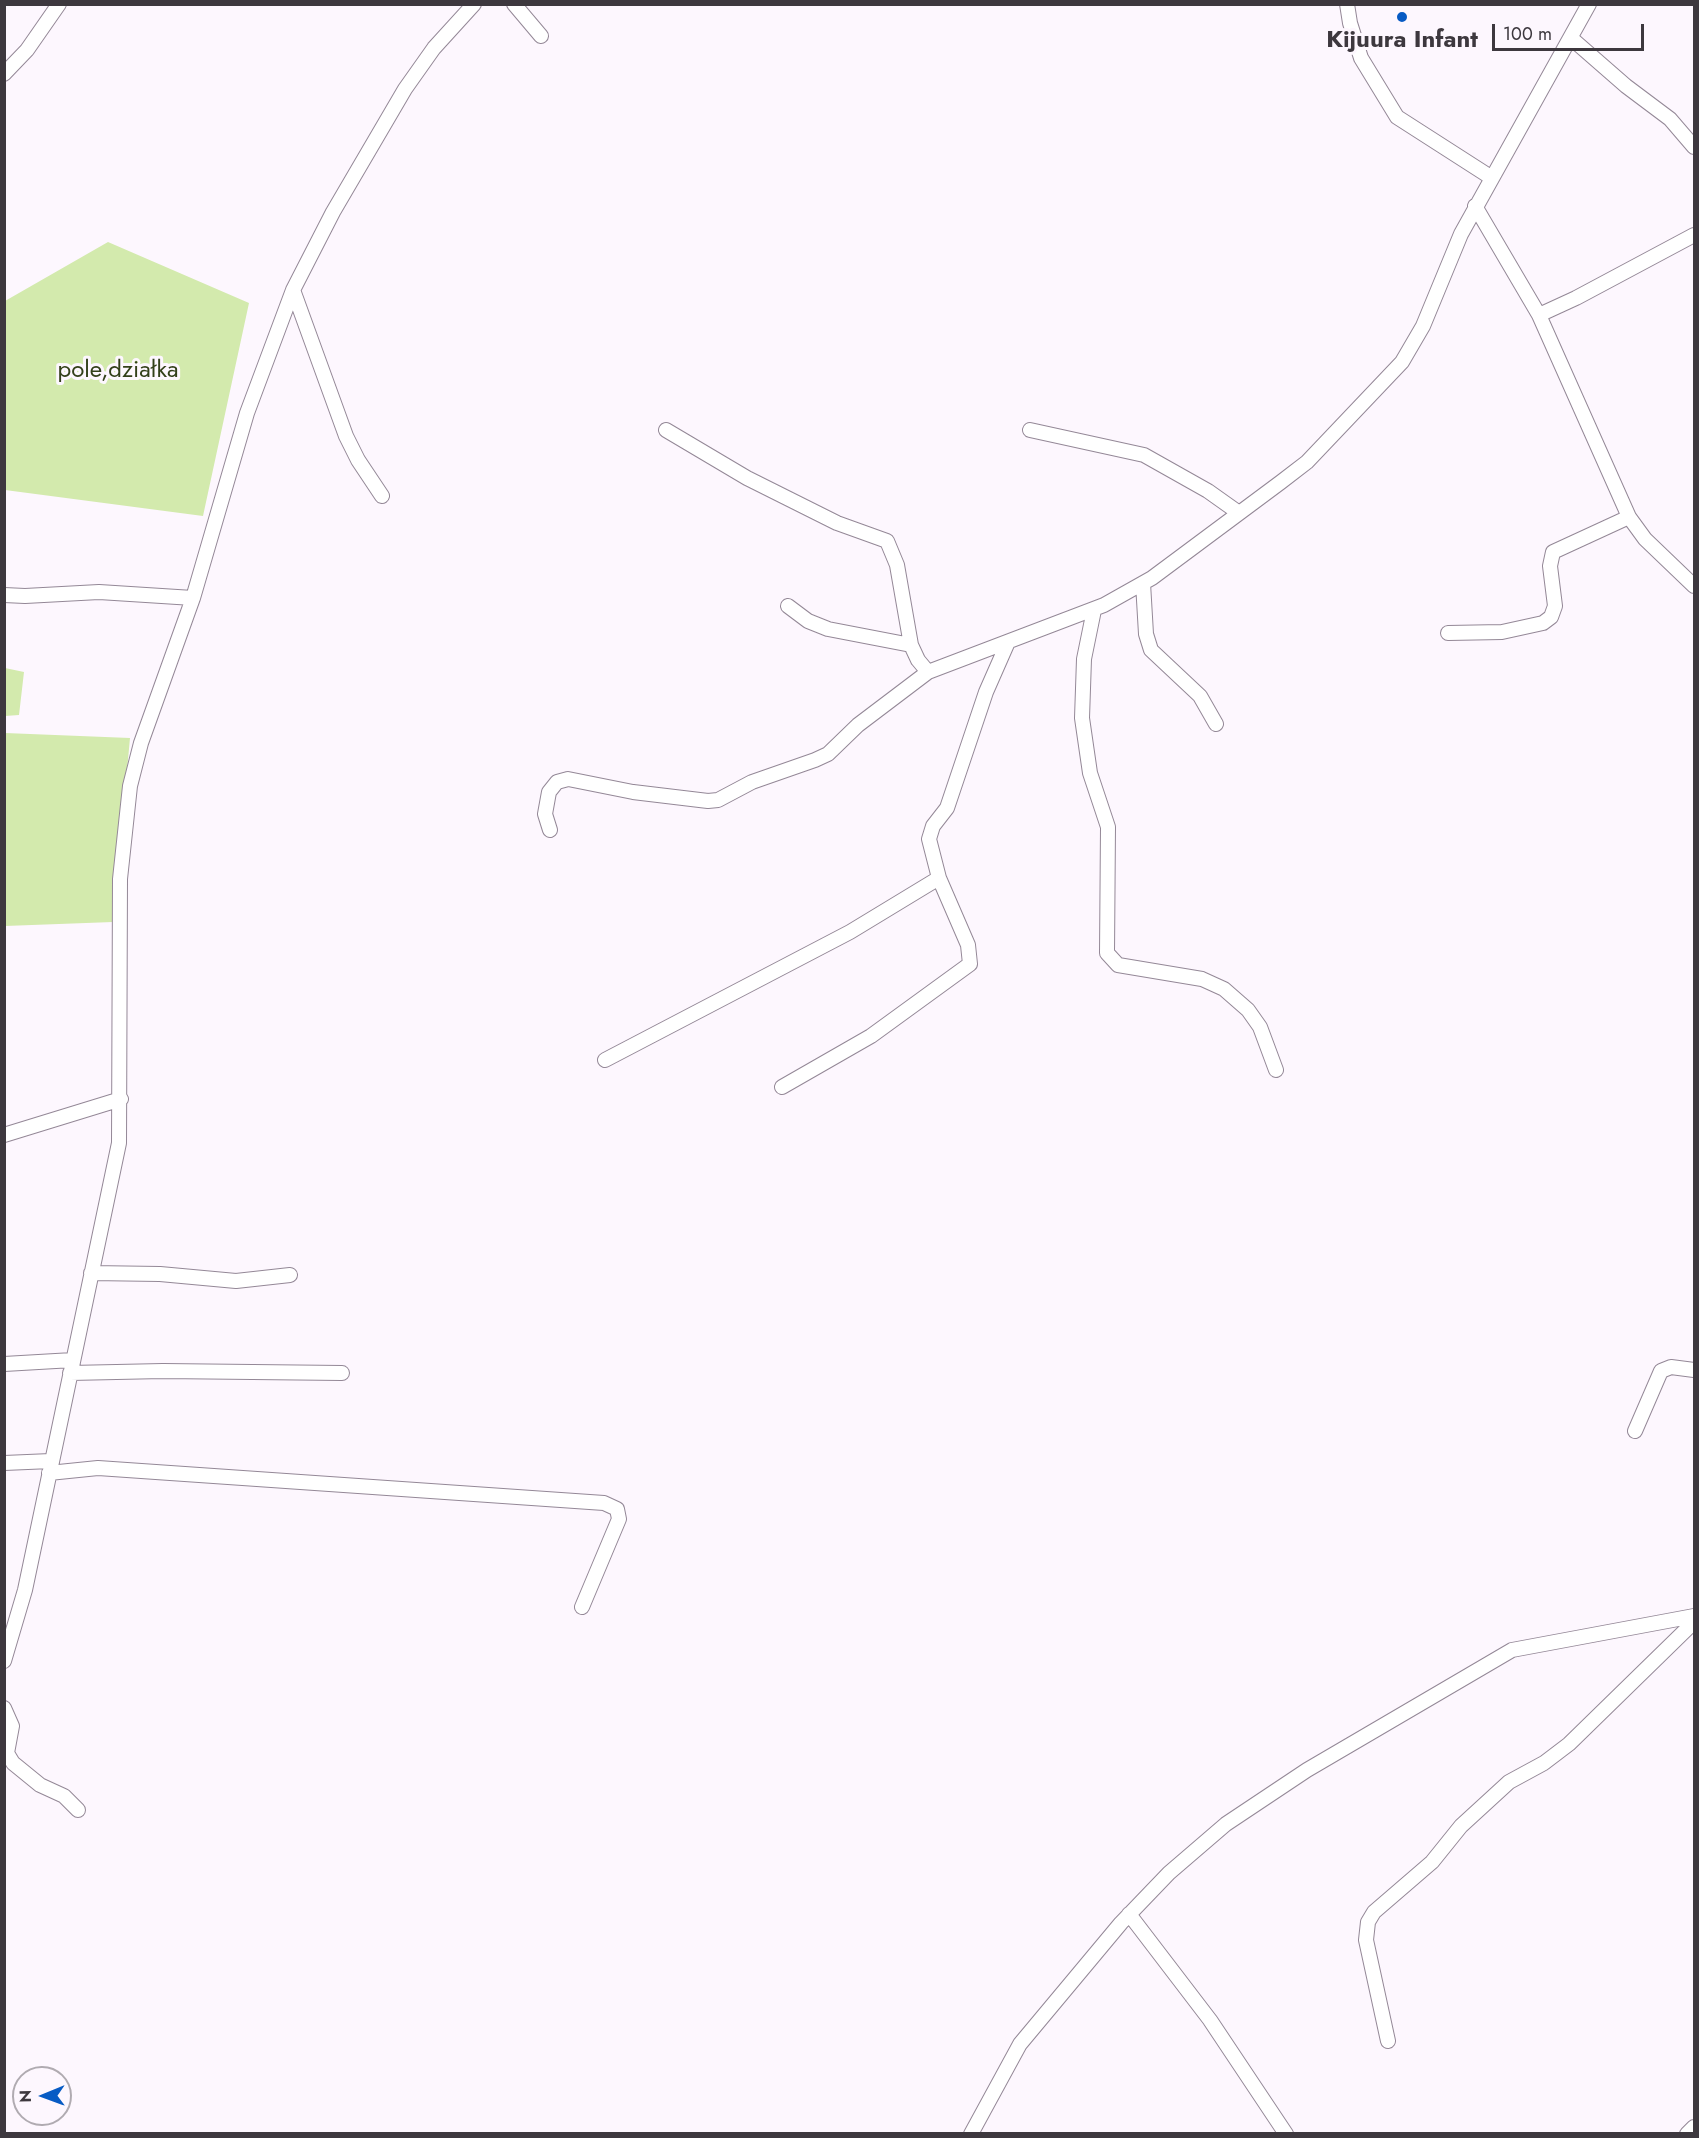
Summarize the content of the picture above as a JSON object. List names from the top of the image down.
{
  "parks": ["pole,działka"],
  "places": ["Kijuura Infant"],
  "scale_bar": "100 m",
  "north": "left"
}
